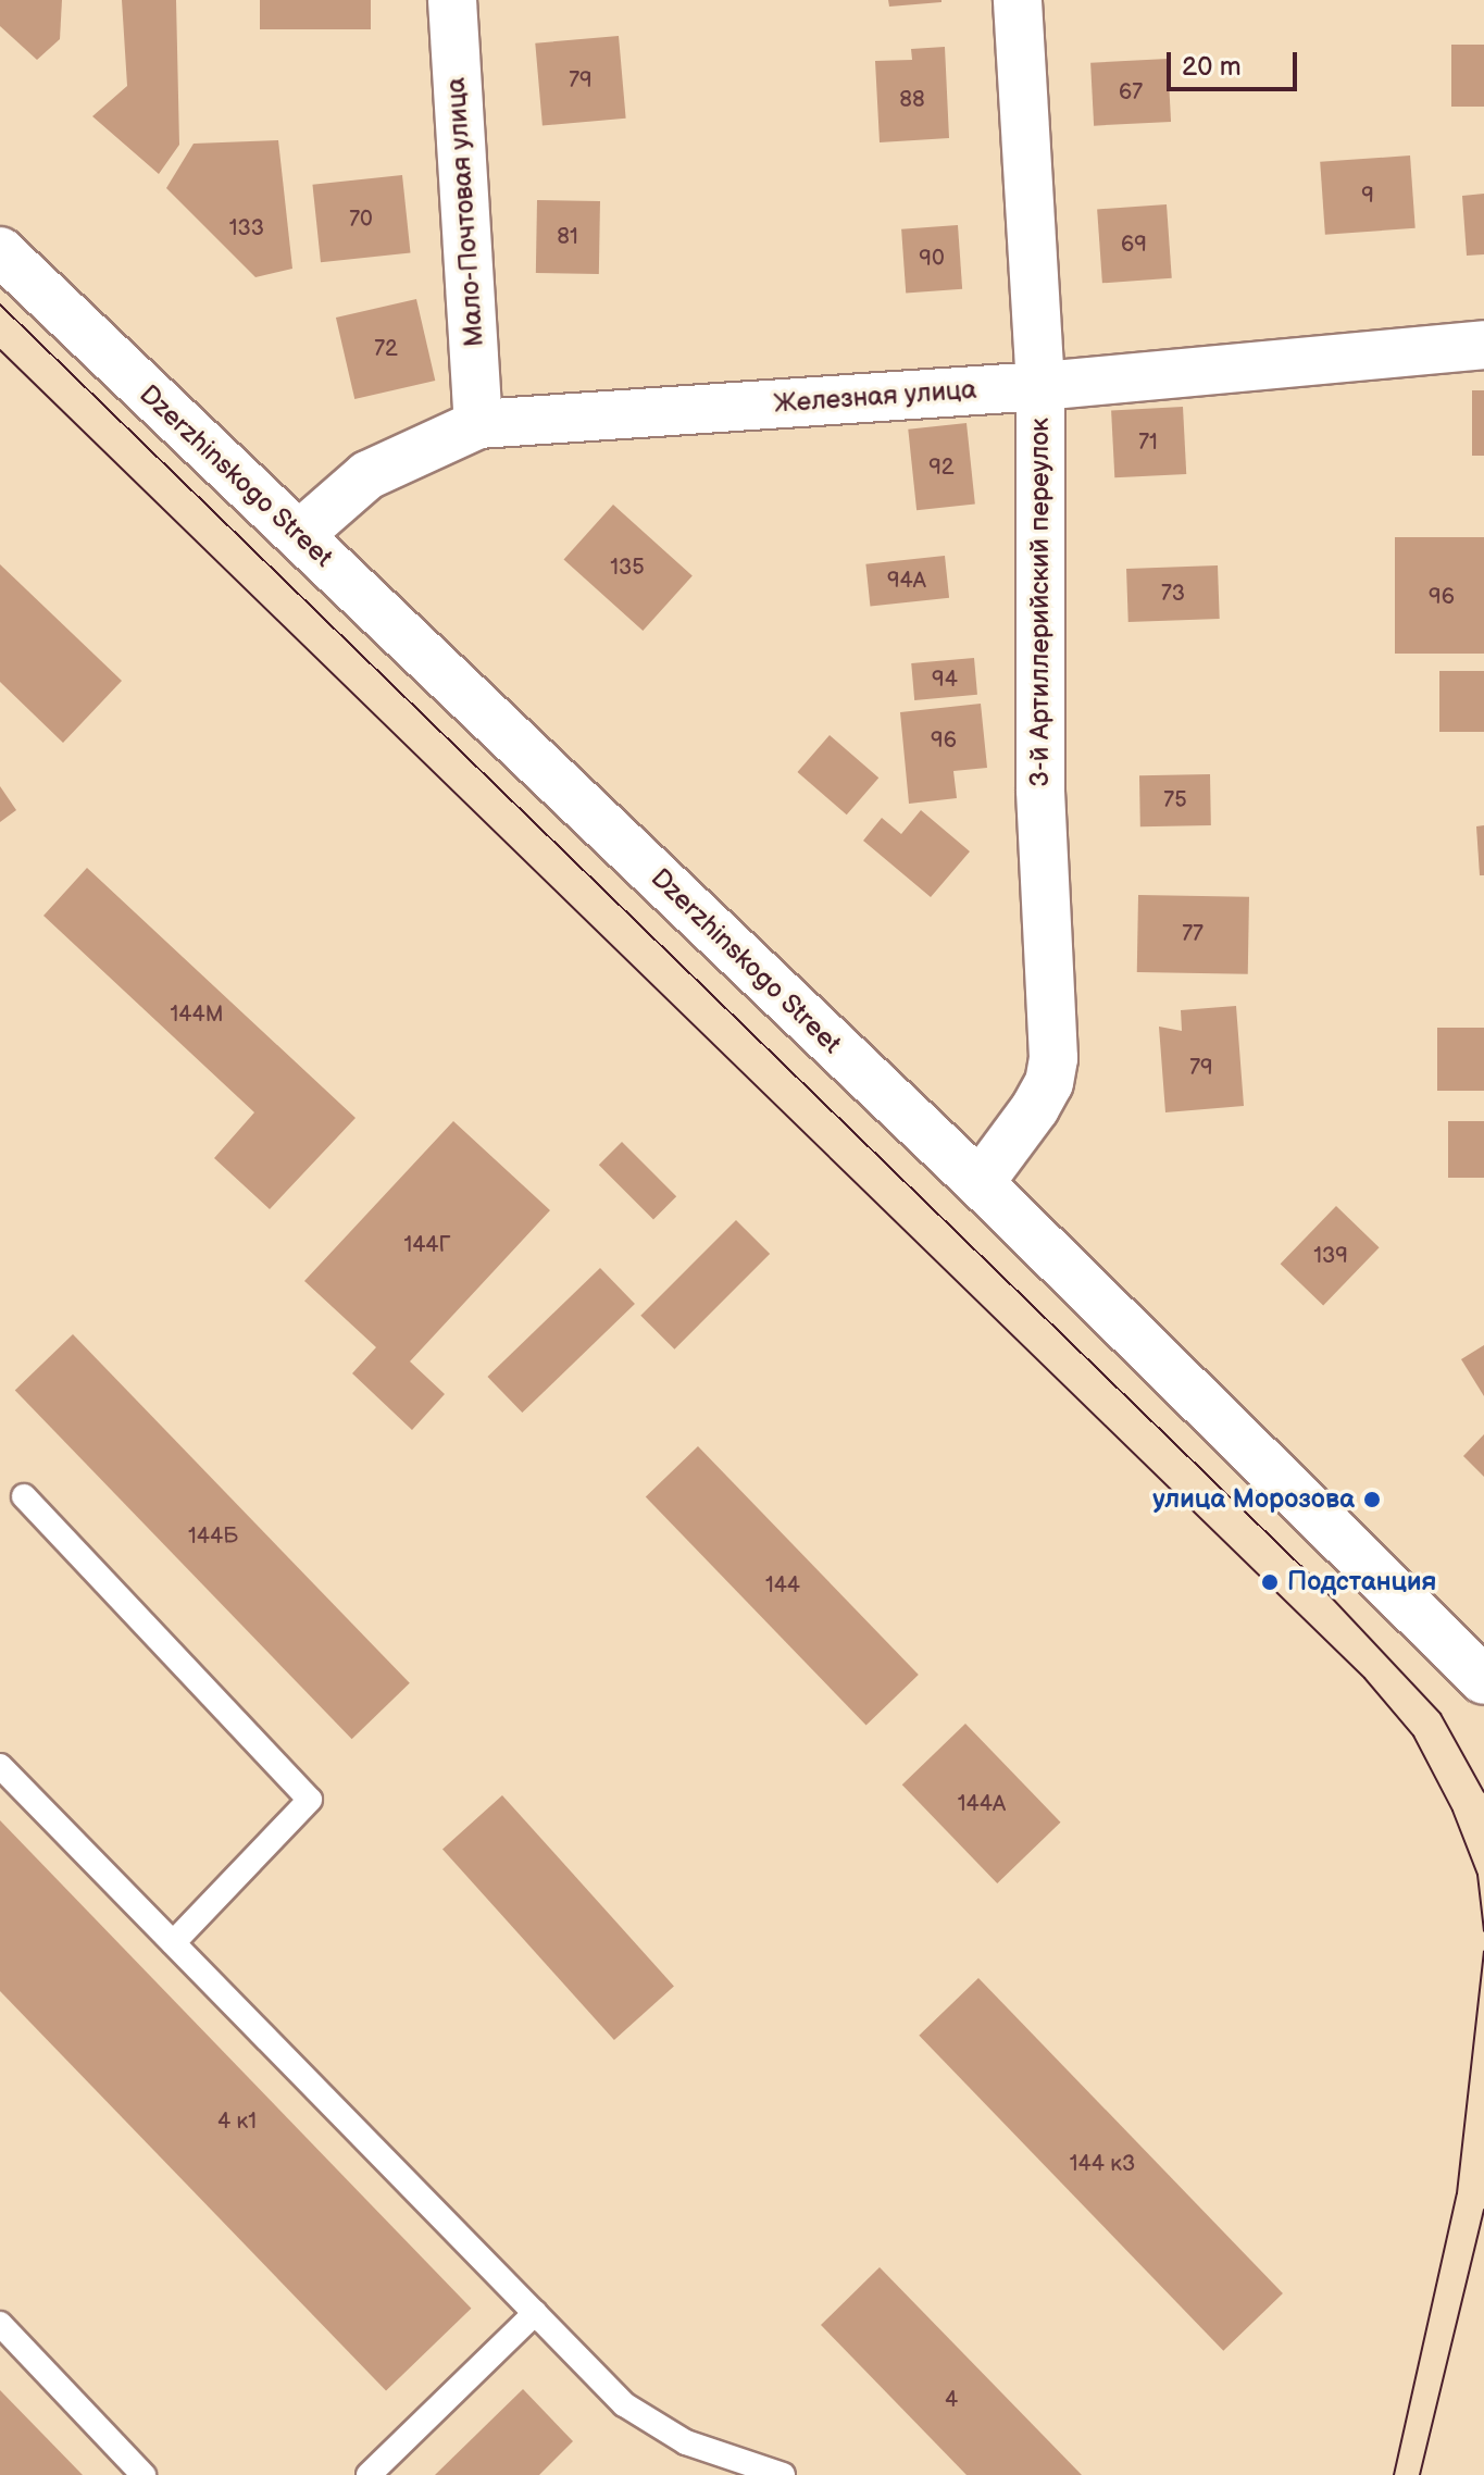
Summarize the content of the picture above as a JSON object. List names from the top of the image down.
{
  "streets": {
    "street": [
      "Мало-Почтовая улица",
      "Железная улица",
      "Dzerzhinskogo Street",
      "3-й Артиллерийский переулок"
    ]
  },
  "crossings": [
    ["Мало-Почтовая улица", "Железная улица"],
    ["Железная улица", "Dzerzhinskogo Street"],
    ["Железная улица", "3-й Артиллерийский переулок"],
    ["Dzerzhinskogo Street", "3-й Артиллерийский переулок"]
  ],
  "places": ["улица Морозова", "Подстанция"],
  "house_numbers": [
    "79",
    "67",
    "88",
    "9",
    "70",
    "133",
    "81",
    "69",
    "90",
    "72",
    "71",
    "92",
    "135",
    "94А",
    "73",
    "96",
    "94",
    "96",
    "75",
    "77",
    "144М",
    "79",
    "144Г",
    "139",
    "144Б",
    "144",
    "144А",
    "4 к1",
    "144 к3",
    "4"
  ],
  "scale_bar": "20 m"
}
